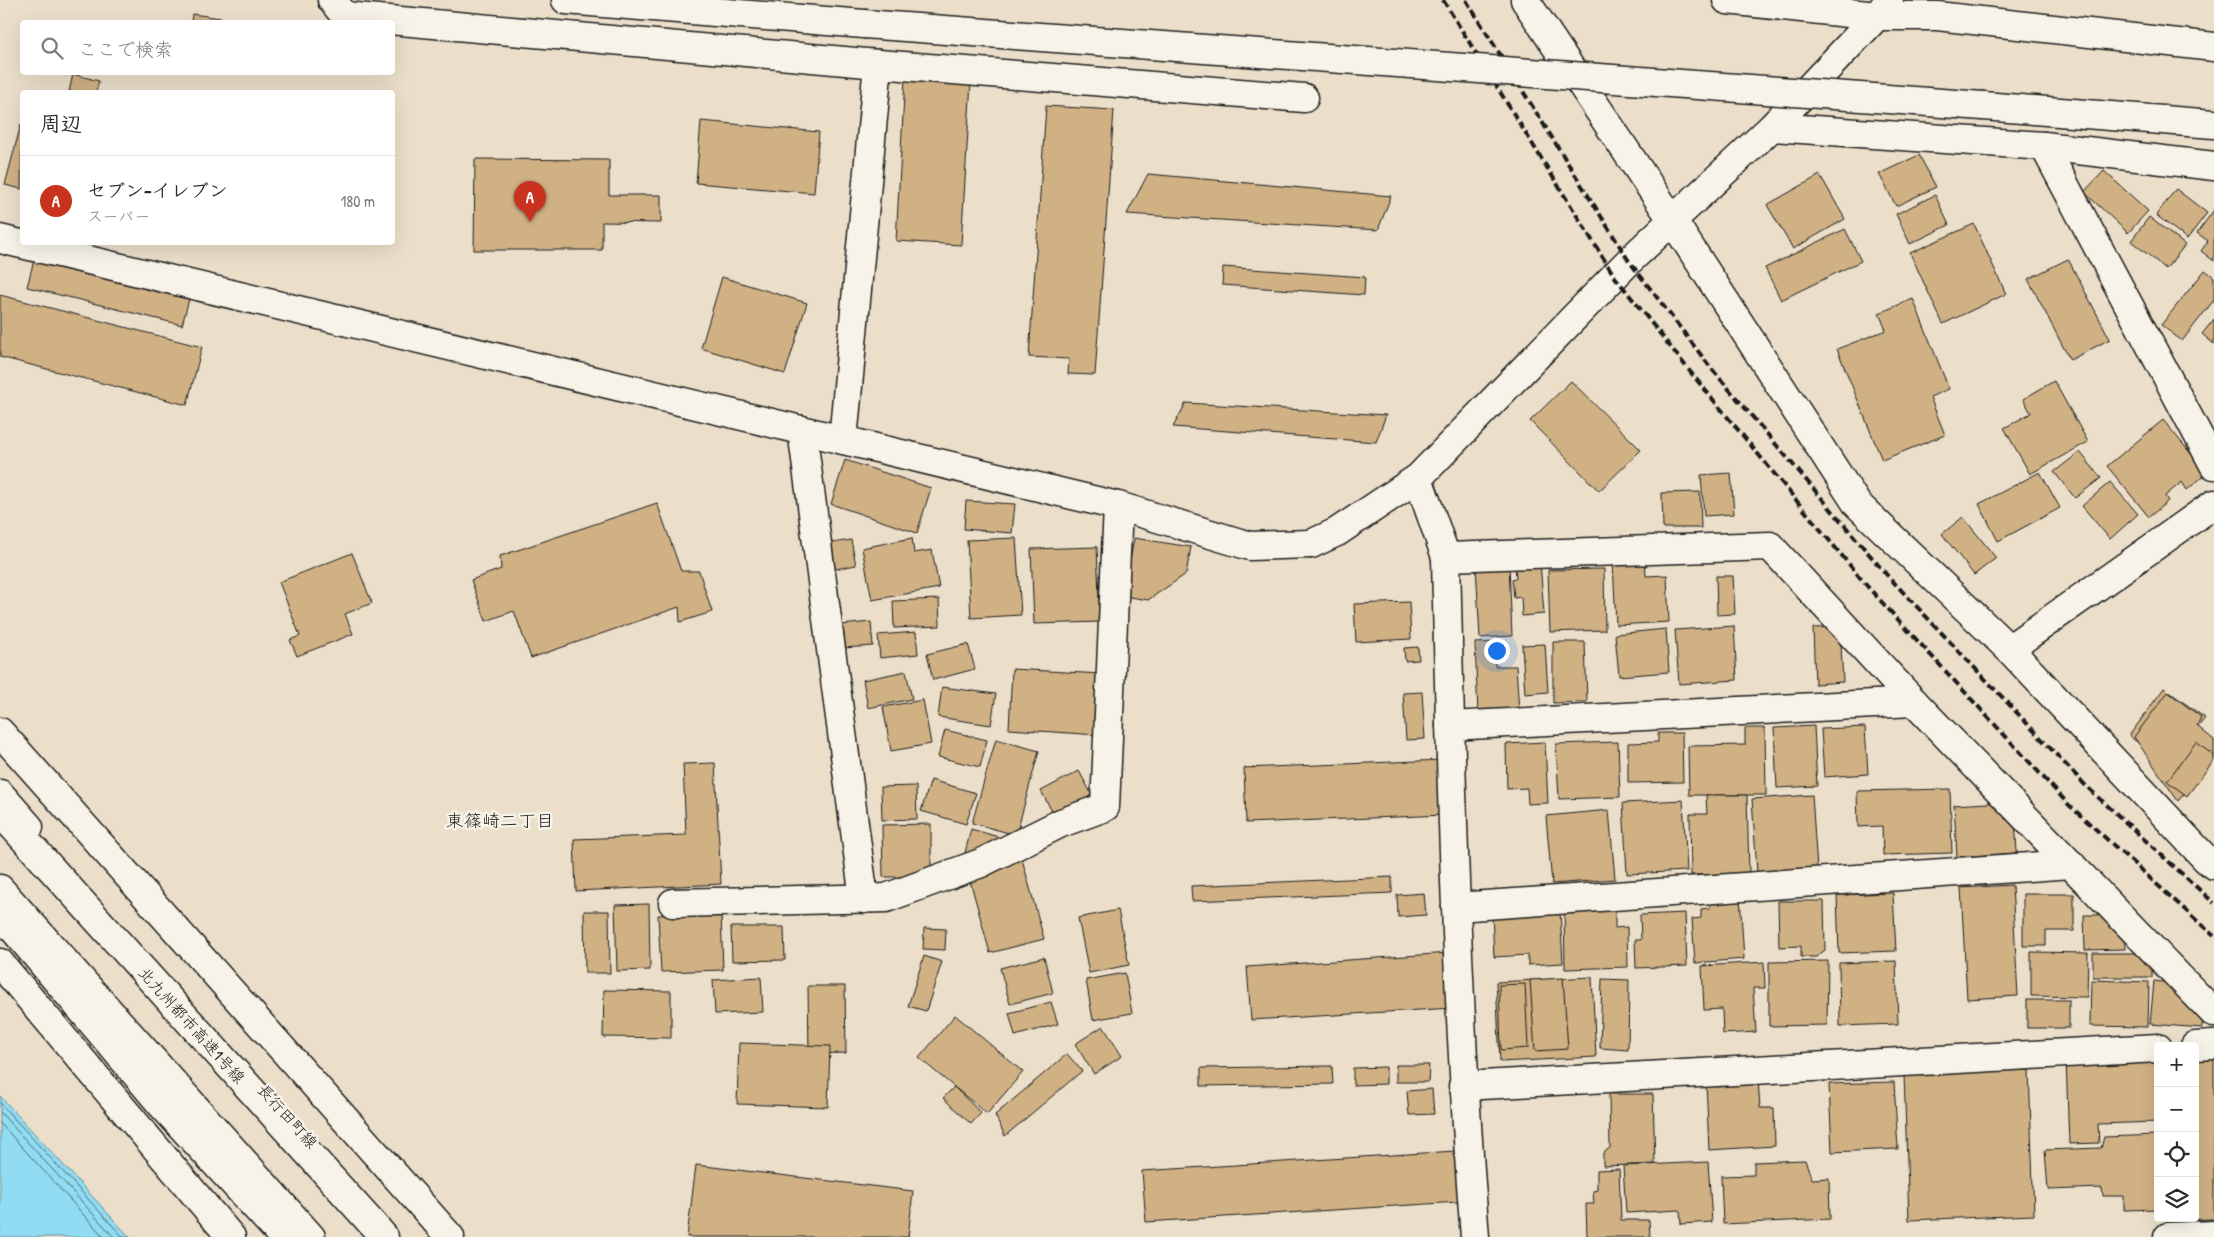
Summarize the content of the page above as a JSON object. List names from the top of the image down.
{
  "streets": {
    "main road": ["北九州都市高速1号線", "長行田町線"]
  },
  "districts": ["東篠崎二丁目"],
  "page": {
    "search": "ここで検索",
    "heading": "周辺",
    "list": [
      {
        "mark": "A",
        "name": "セブン-イレブン",
        "note": "スーパー",
        "value": "180 m"
      }
    ],
    "pins": "A",
    "map_buttons": ["+", "−"]
  }
}
